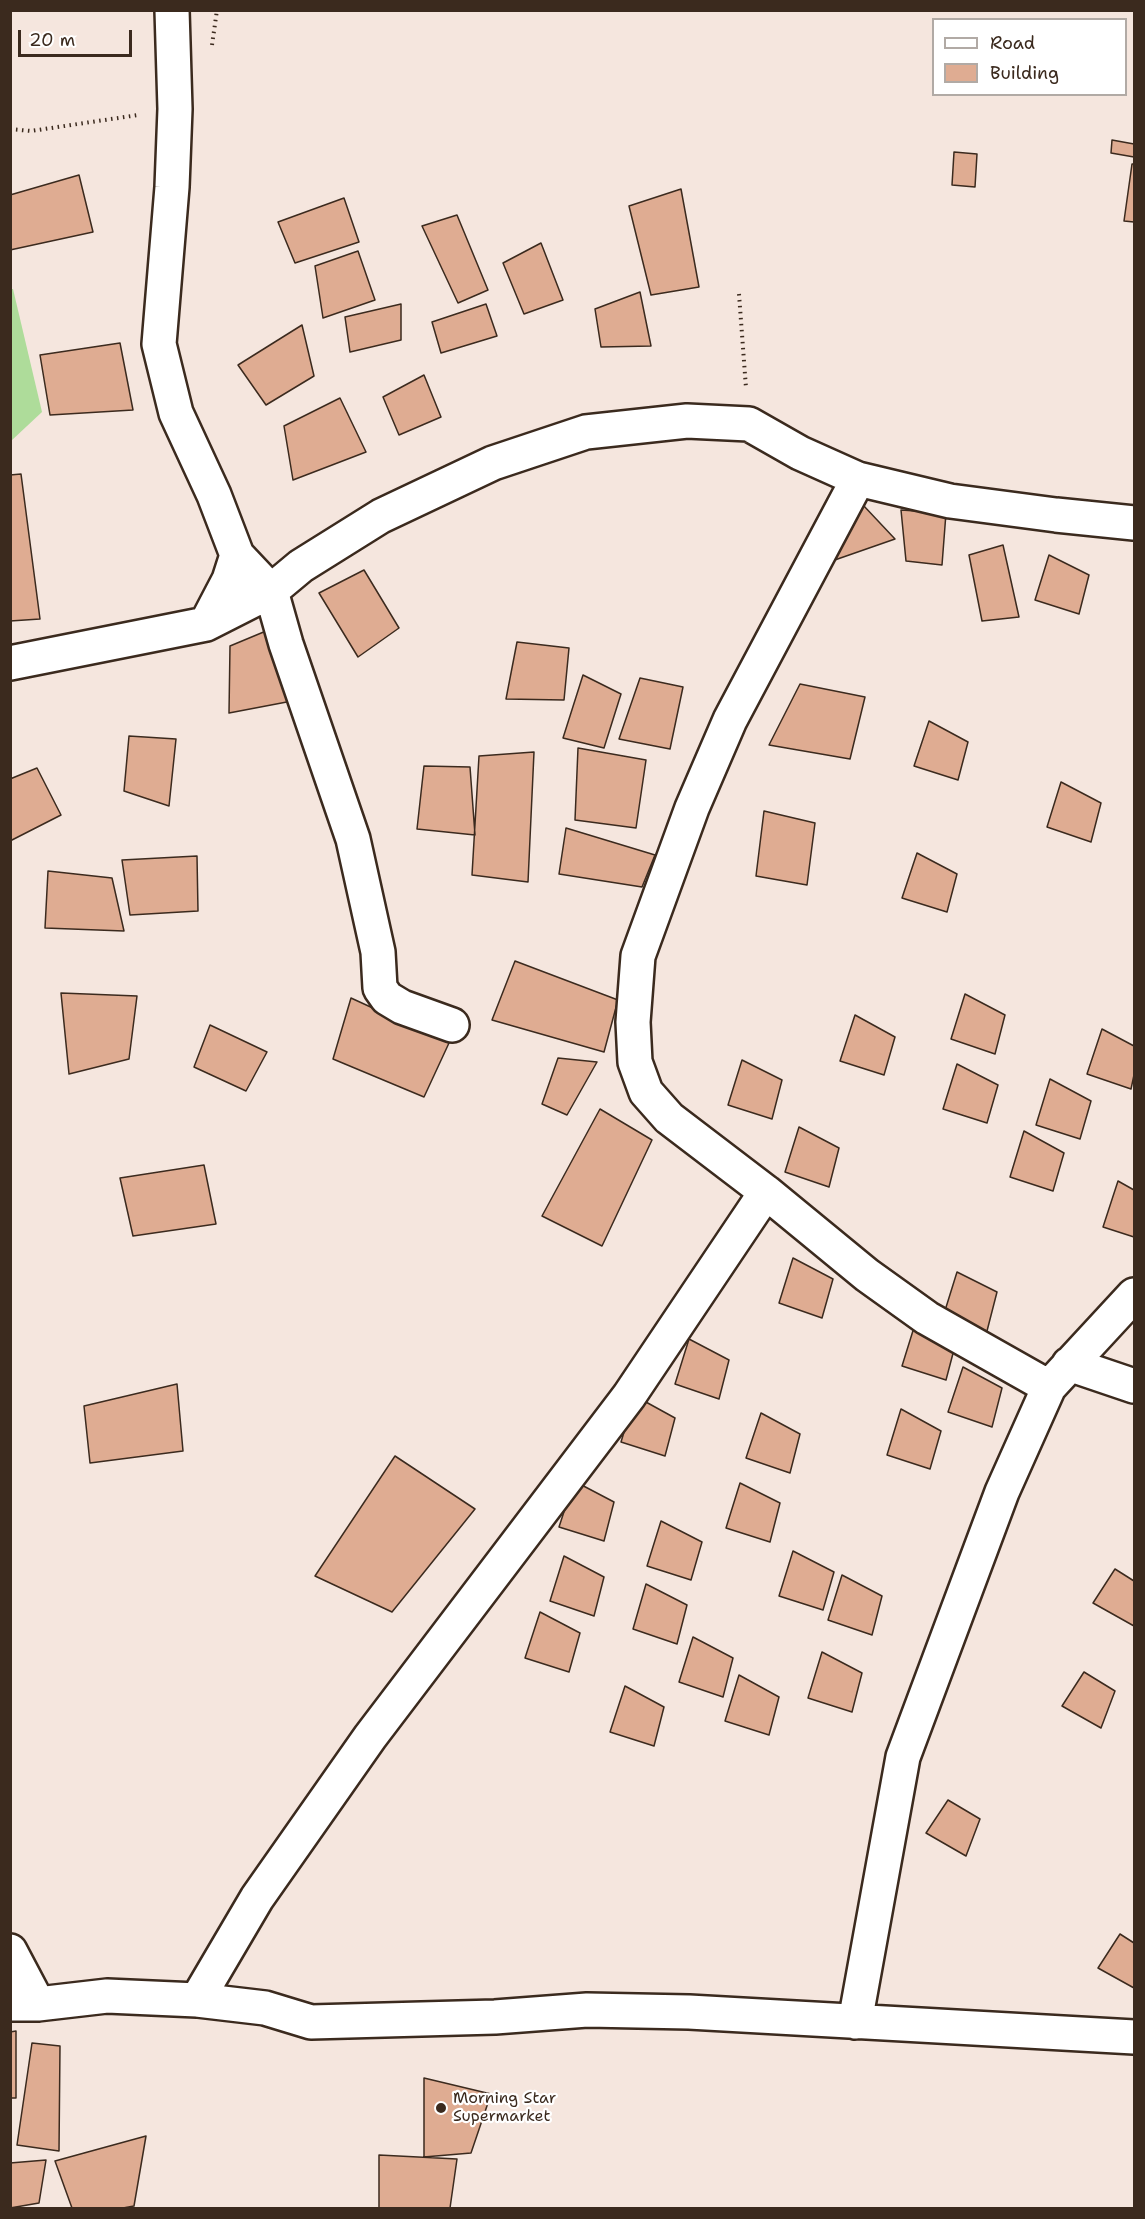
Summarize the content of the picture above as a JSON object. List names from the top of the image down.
{
  "places": ["Morning Star Supermarket"],
  "legend": ["Road", "Building"],
  "scale_bar": "20 m"
}
